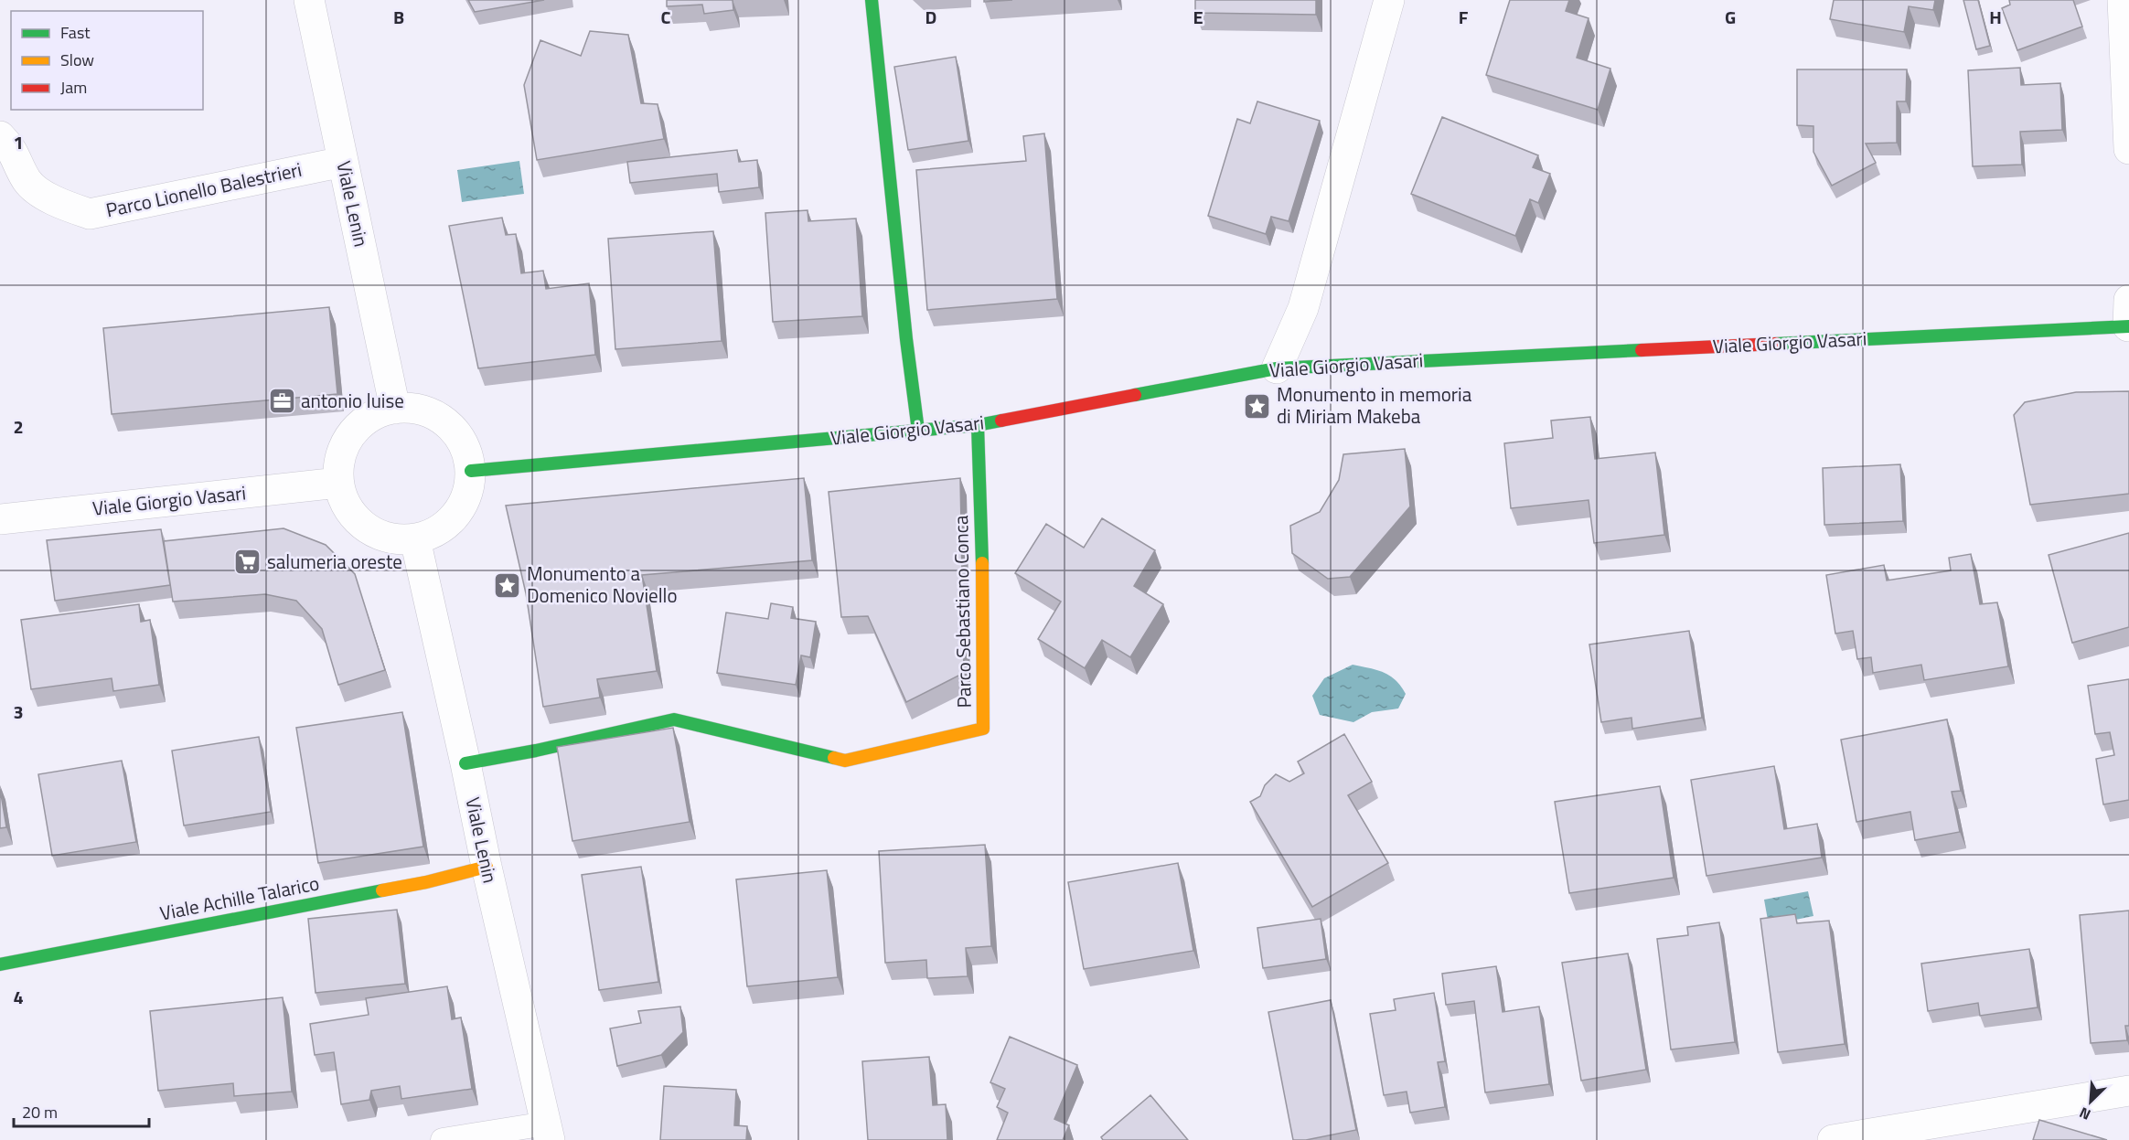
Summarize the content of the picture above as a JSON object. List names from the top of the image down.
{
  "streets": {
    "street": [
      "Parco Lionello Balestrieri",
      "Viale Lenin",
      "Viale Giorgio Vasari",
      "Parco Sebastiano Conca",
      "Viale Achille Talarico"
    ]
  },
  "crossings": [
    ["Parco Lionello Balestrieri", "Viale Lenin"],
    ["Viale Lenin", "Viale Giorgio Vasari"],
    ["Viale Lenin", "Parco Sebastiano Conca"],
    ["Viale Lenin", "Viale Achille Talarico"],
    ["Viale Giorgio Vasari", "Parco Sebastiano Conca"]
  ],
  "places": {
    "office": ["antonio luise"],
    "place": ["Monumento in memoria di Miriam Makeba", "Monumento a Domenico Noviello"],
    "supermarket": ["salumeria oreste"]
  },
  "legend": ["Fast", "Slow", "Jam"],
  "scale_bar": "20 m",
  "north": "bottom left",
  "grid": {
    "columns": [
      "B",
      "C",
      "D",
      "E",
      "F",
      "G",
      "H"
    ],
    "rows": [
      "1",
      "2",
      "3",
      "4"
    ]
  }
}
